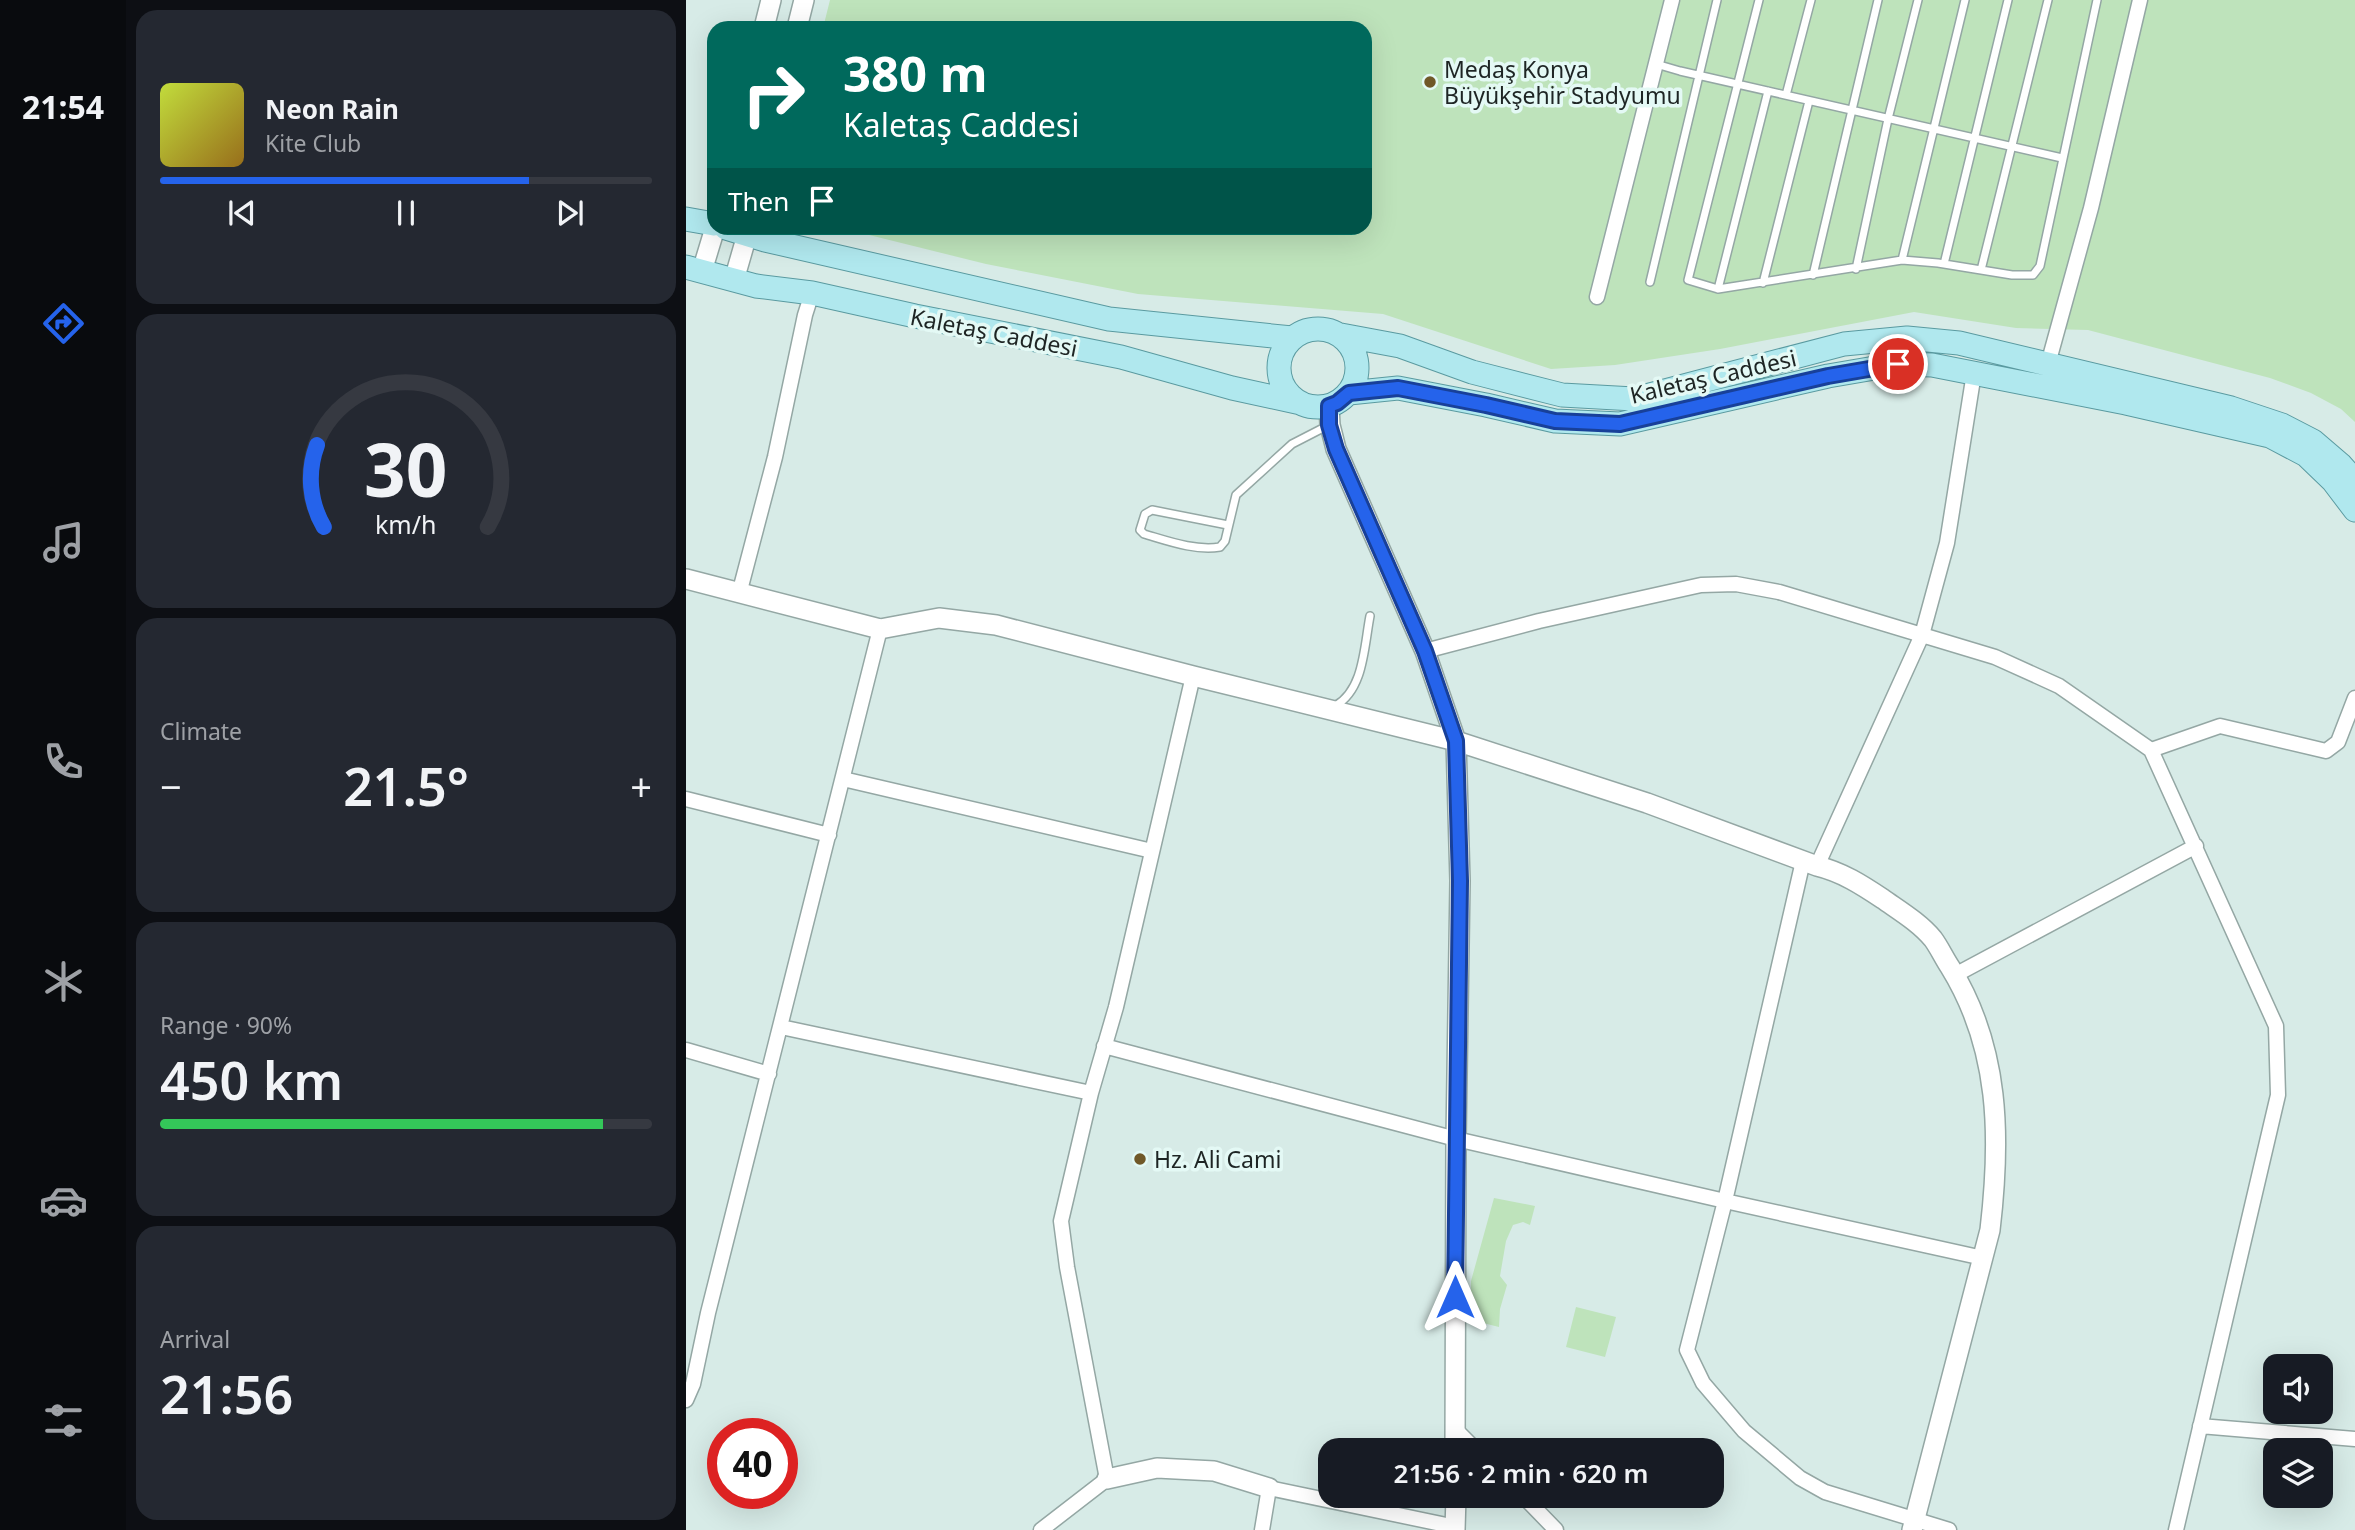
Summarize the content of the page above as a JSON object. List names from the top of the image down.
{
  "streets": {
    "main road": ["Kaletaş Caddesi"]
  },
  "places": ["Medaş Konya Büyükşehir Stadyumu", "Hz. Ali Cami"],
  "page": {
    "tabs": "21:54",
    "turn": ["380 m", "Kaletaş Caddesi"],
    "song": ["Neon Rain", "Kite Club"],
    "then": "Then",
    "tile": [
      "Climate",
      ["Range · 90%", "450 km"],
      ["Arrival", "21:56"]
    ],
    "heat": ["−", "21.5°", "+"],
    "limit": "40",
    "trip": "21:56 · 2 min · 620 m",
    "gauge": ["30", "km/h"]
  }
}
